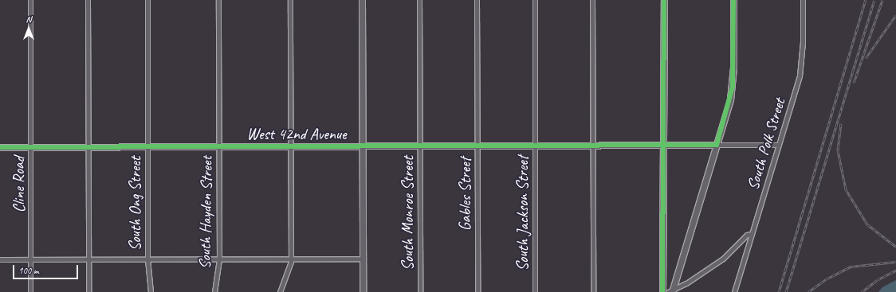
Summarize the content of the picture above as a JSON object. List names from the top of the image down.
{
  "streets": {
    "street": [
      "West 42nd Avenue",
      "South Polk Street",
      "Cline Road",
      "Gables Street",
      "South Ong Street",
      "South Hayden Street",
      "South Monroe Street",
      "South Jackson Street"
    ]
  },
  "crossings": [
    ["West 42nd Avenue", "Cline Road"],
    ["West 42nd Avenue", "Gables Street"],
    ["West 42nd Avenue", "South Ong Street"],
    ["West 42nd Avenue", "South Hayden Street"],
    ["West 42nd Avenue", "South Monroe Street"],
    ["West 42nd Avenue", "South Jackson Street"]
  ],
  "scale_bar": "100 m",
  "north": "top"
}
